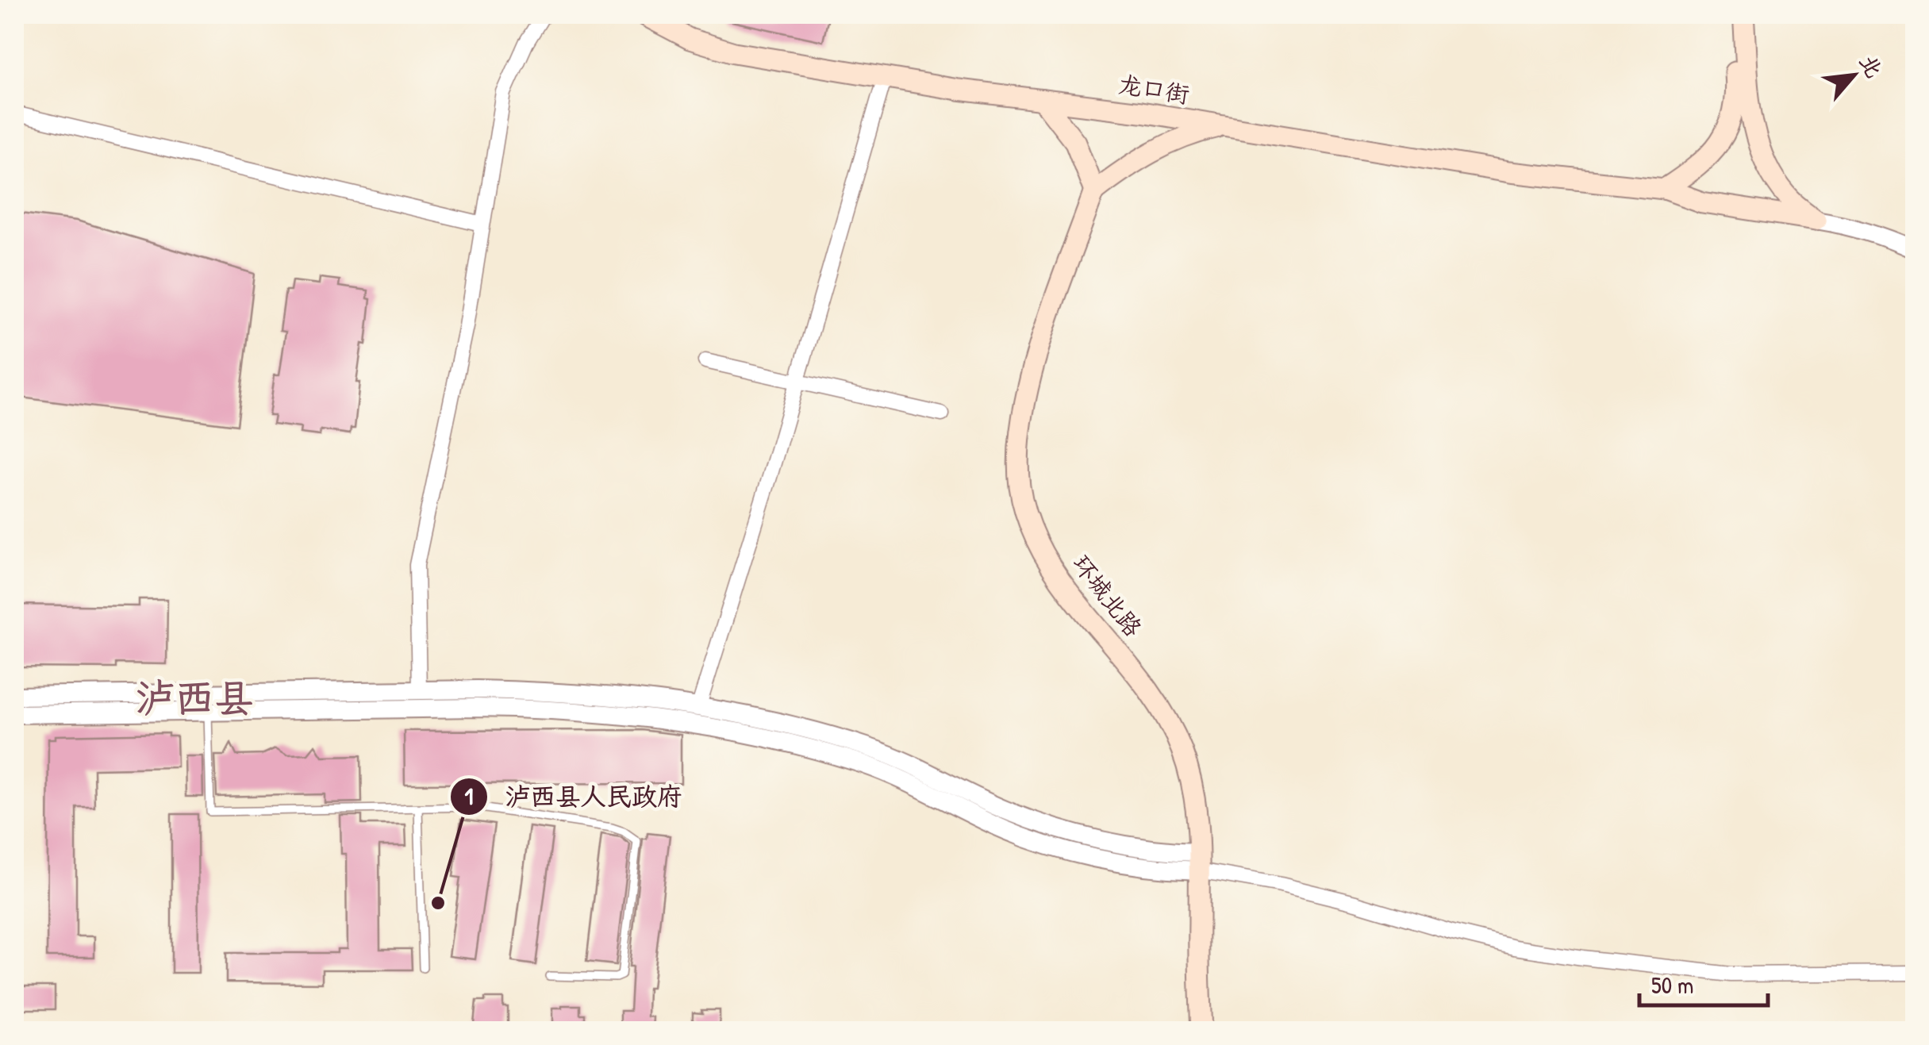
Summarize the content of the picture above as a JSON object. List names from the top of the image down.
{
  "streets": {
    "main road": ["龙口街", "环城北路"]
  },
  "districts": ["泸西县"],
  "places": ["泸西县人民政府"],
  "scale_bar": "50 m",
  "north": "top right"
}
